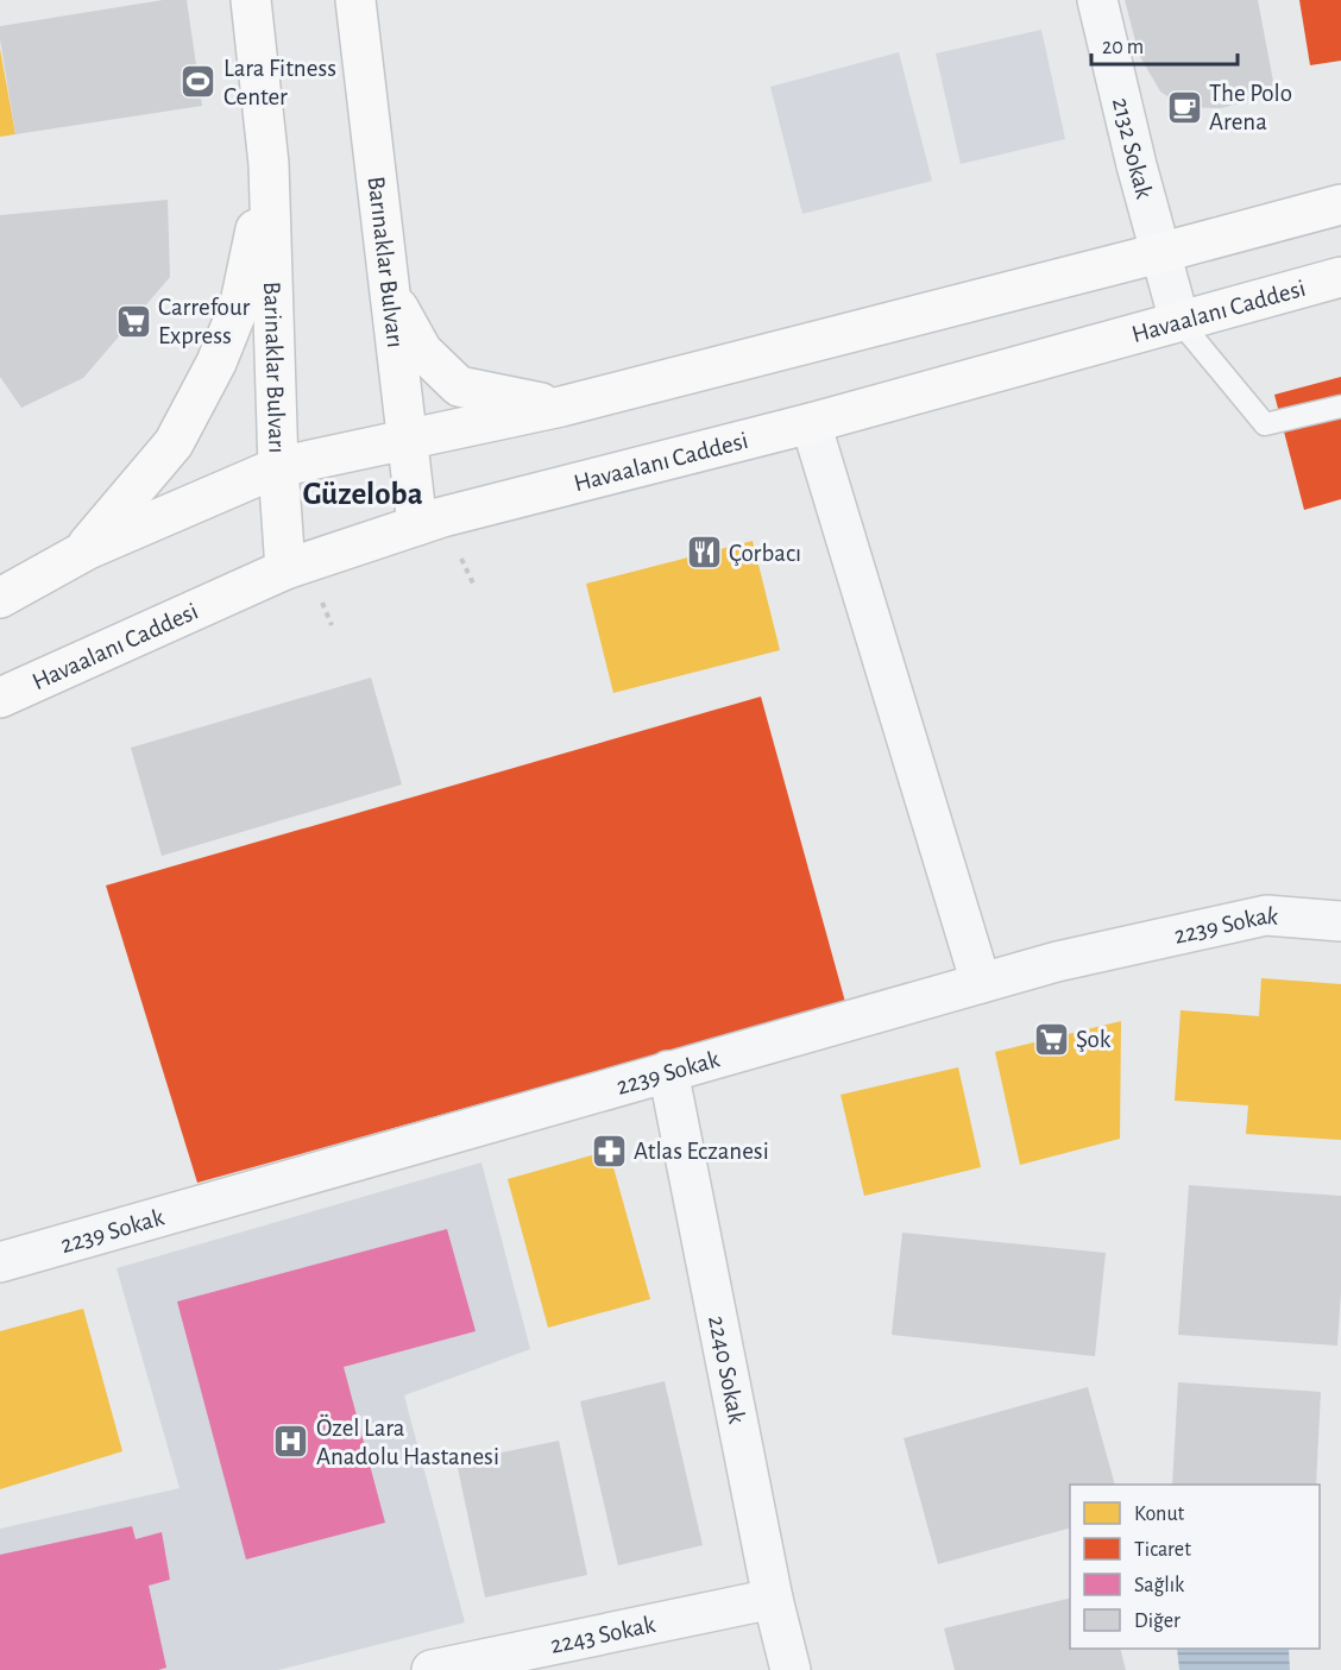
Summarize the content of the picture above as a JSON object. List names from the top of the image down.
{
  "streets": {
    "main road": ["Barınaklar Bulvarı", "Havaalanı Caddesi", "Barinaklar Bulvarı"],
    "street": [
      "2132 Sokak",
      "2239 Sokak",
      "2240 Sokak",
      "2243 Sokak"
    ]
  },
  "crossings": [
    ["2132 Sokak", "Havaalanı Caddesi"],
    ["Barınaklar Bulvarı", "Havaalanı Caddesi"],
    ["Havaalanı Caddesi", "Barinaklar Bulvarı"],
    ["2239 Sokak", "2240 Sokak"],
    ["2240 Sokak", "2243 Sokak"]
  ],
  "districts": ["Güzeloba"],
  "places": {
    "sports": ["Lara Fitness Center"],
    "cafe": ["The Polo Arena"],
    "supermarket": ["Carrefour Express", "Şok"],
    "restaurant": ["Çorbacı"],
    "pharmacy": ["Atlas Eczanesi"],
    "hospital": ["Özel Lara Anadolu Hastanesi"]
  },
  "legend": [
    "Konut",
    "Ticaret",
    "Sağlık",
    "Diğer"
  ],
  "scale_bar": "20 m"
}
